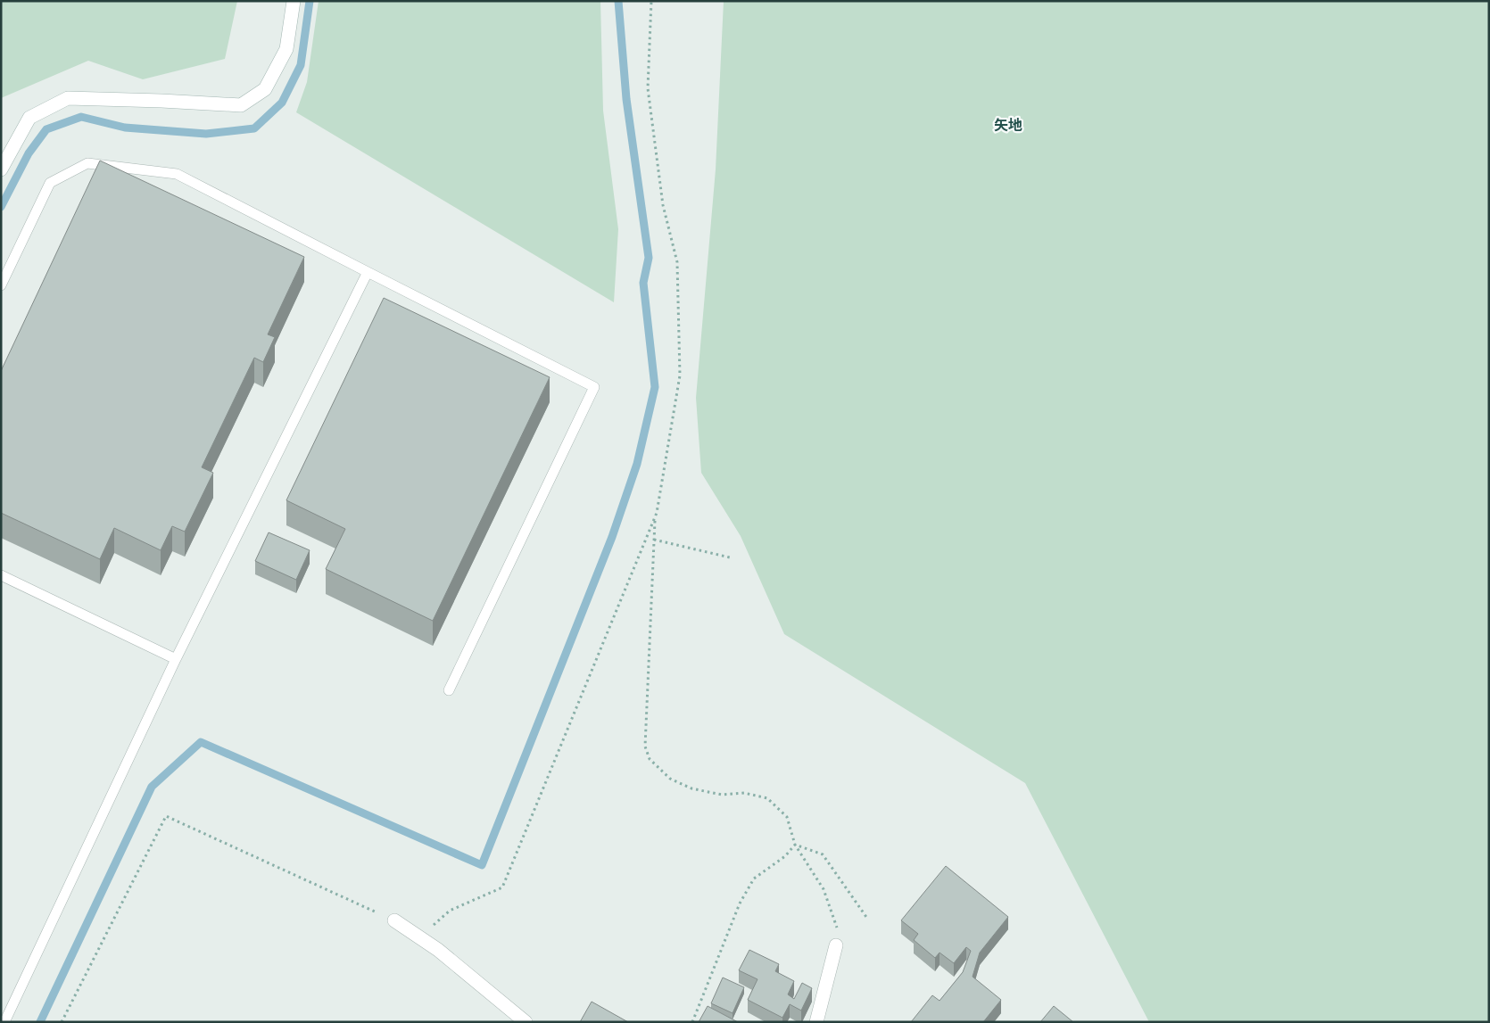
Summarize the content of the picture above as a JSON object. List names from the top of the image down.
{
  "districts": ["矢地"]
}
